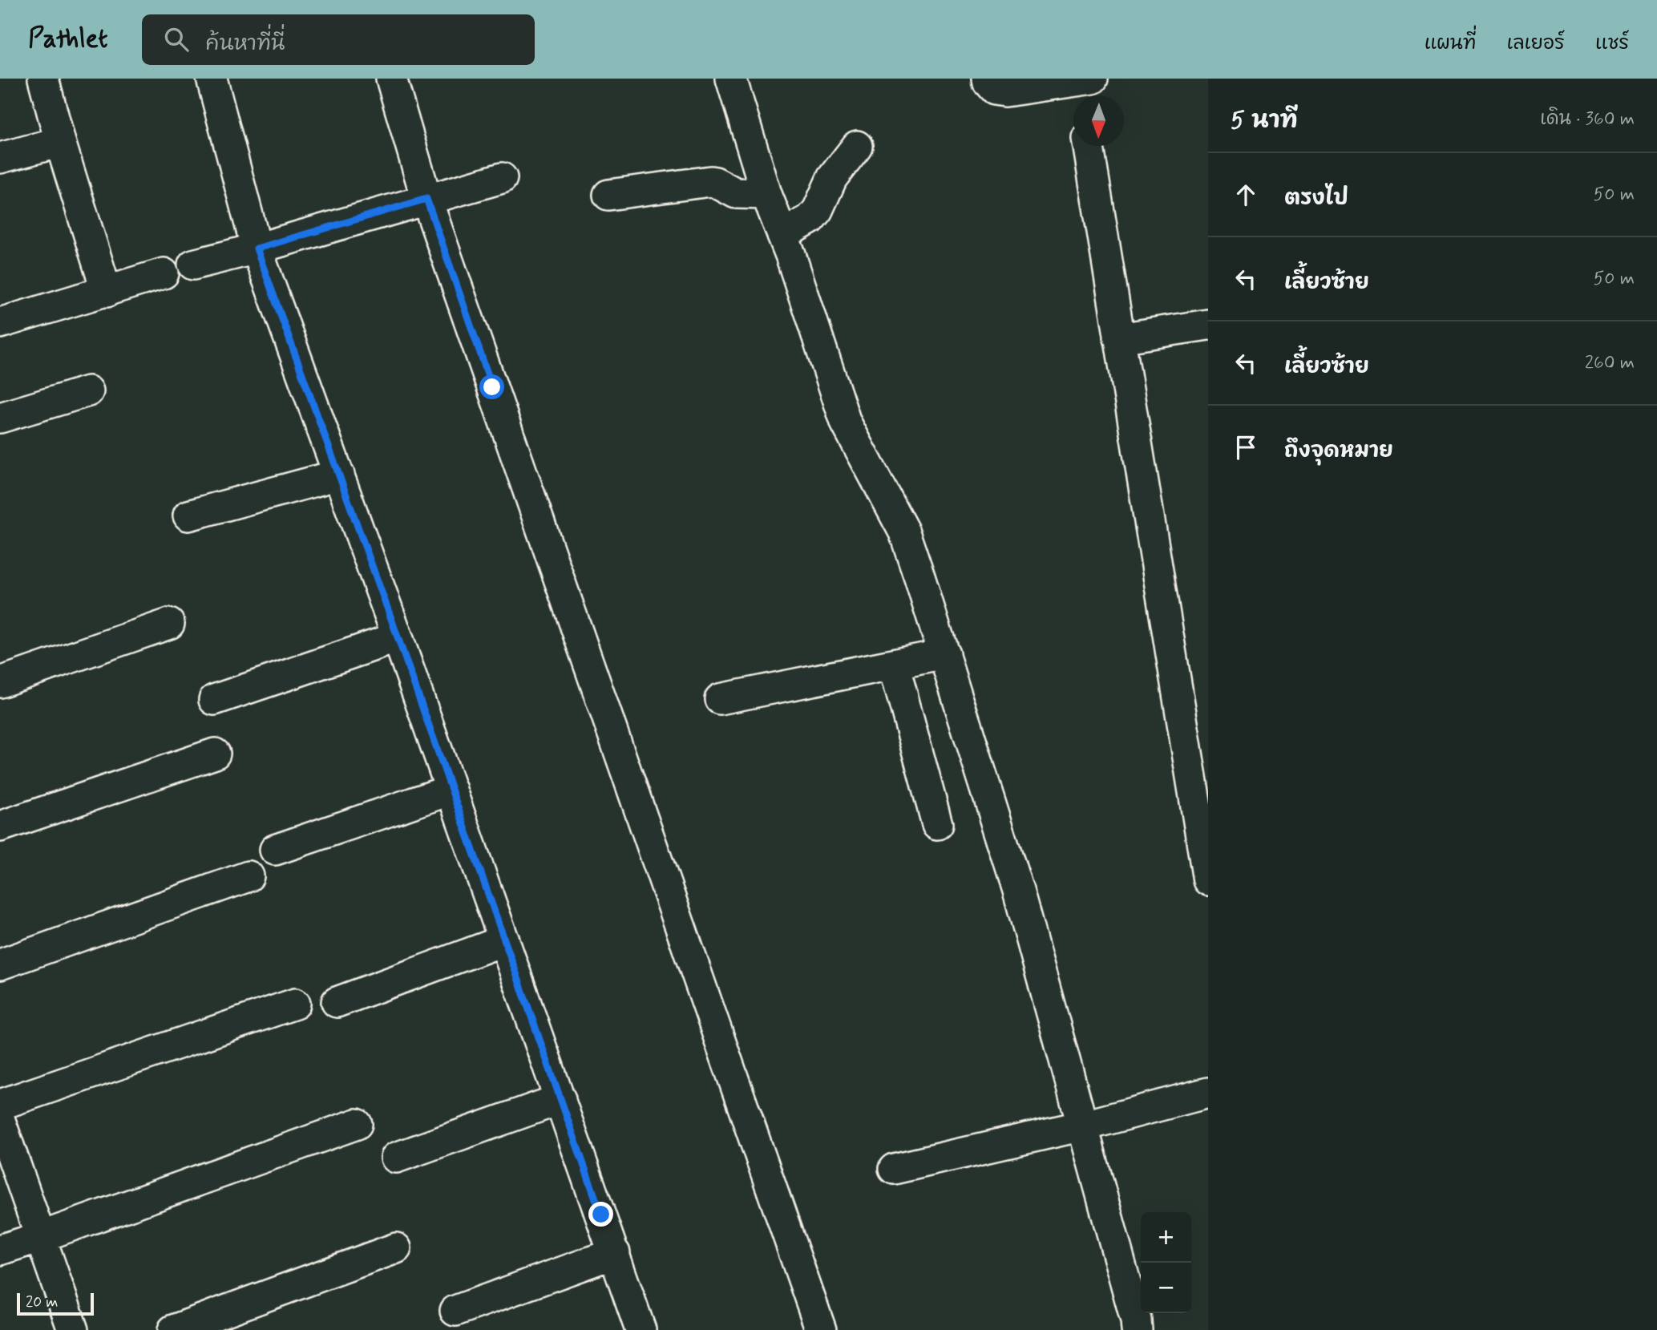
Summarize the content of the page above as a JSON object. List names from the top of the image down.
{
  "scale_bar": "20 m",
  "north": "bottom",
  "page": {
    "header": "Pathlet",
    "search": "ค้นหาที่นี่",
    "nav": ["แผนที่", "เลเยอร์", "แชร์"],
    "heading": ["5 นาที", "เดิน · 360 m"],
    "list": [
      ["ตรงไป", "50 m"],
      ["เลี้ยวซ้าย", "50 m"],
      ["เลี้ยวซ้าย", "260 m"],
      "ถึงจุดหมาย"
    ],
    "map_buttons": ["+", "−"],
    "scale": "20 m"
  }
}
